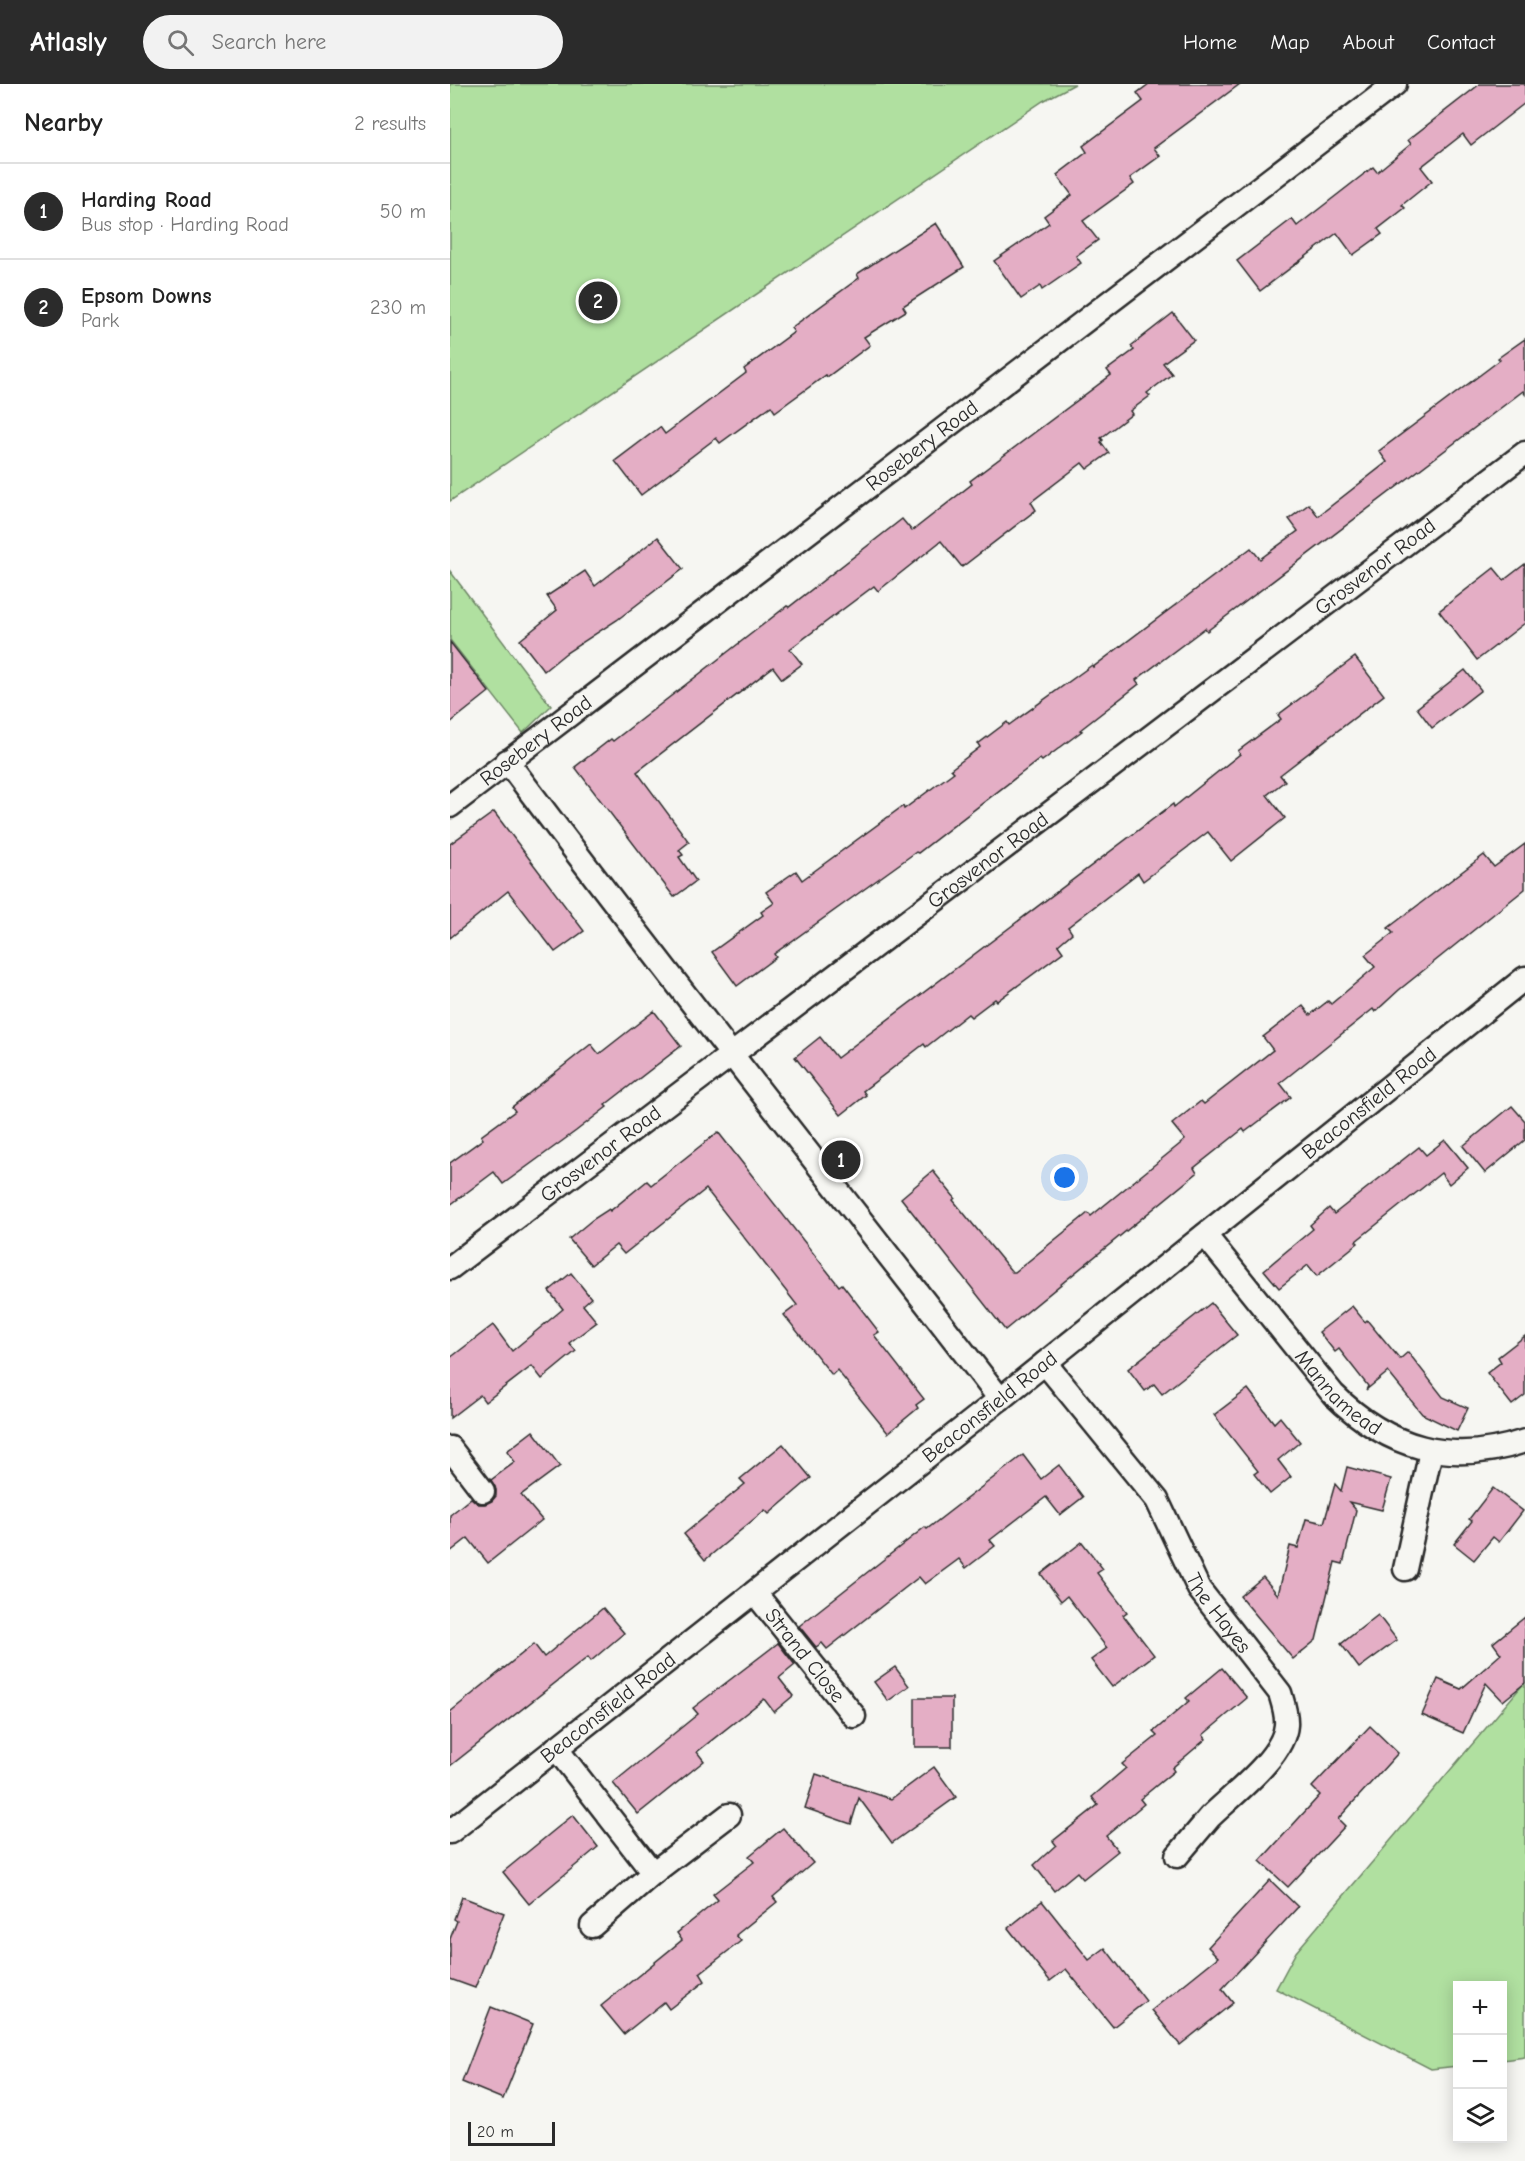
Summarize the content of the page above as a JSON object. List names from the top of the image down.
{
  "streets": {
    "street": [
      "Rosebery Road",
      "Grosvenor Road",
      "Beaconsfield Road",
      "Mannamead",
      "The Hayes",
      "Strand Close"
    ]
  },
  "crossings": [
    ["Beaconsfield Road", "Mannamead"],
    ["Beaconsfield Road", "The Hayes"],
    ["Beaconsfield Road", "Strand Close"]
  ],
  "scale_bar": "20 m",
  "page": {
    "header": "Atlasly",
    "search": "Search here",
    "nav": [
      "Home",
      "Map",
      "About",
      "Contact"
    ],
    "heading": ["Nearby", "2 results"],
    "list": [
      {
        "mark": "1",
        "name": "Harding Road",
        "note": "Bus stop · Harding Road",
        "value": "50 m"
      },
      {
        "mark": "2",
        "name": "Epsom Downs",
        "note": "Park",
        "value": "230 m"
      }
    ],
    "pins": ["2", "1"],
    "map_buttons": ["+", "−"],
    "scale": "20 m"
  }
}
